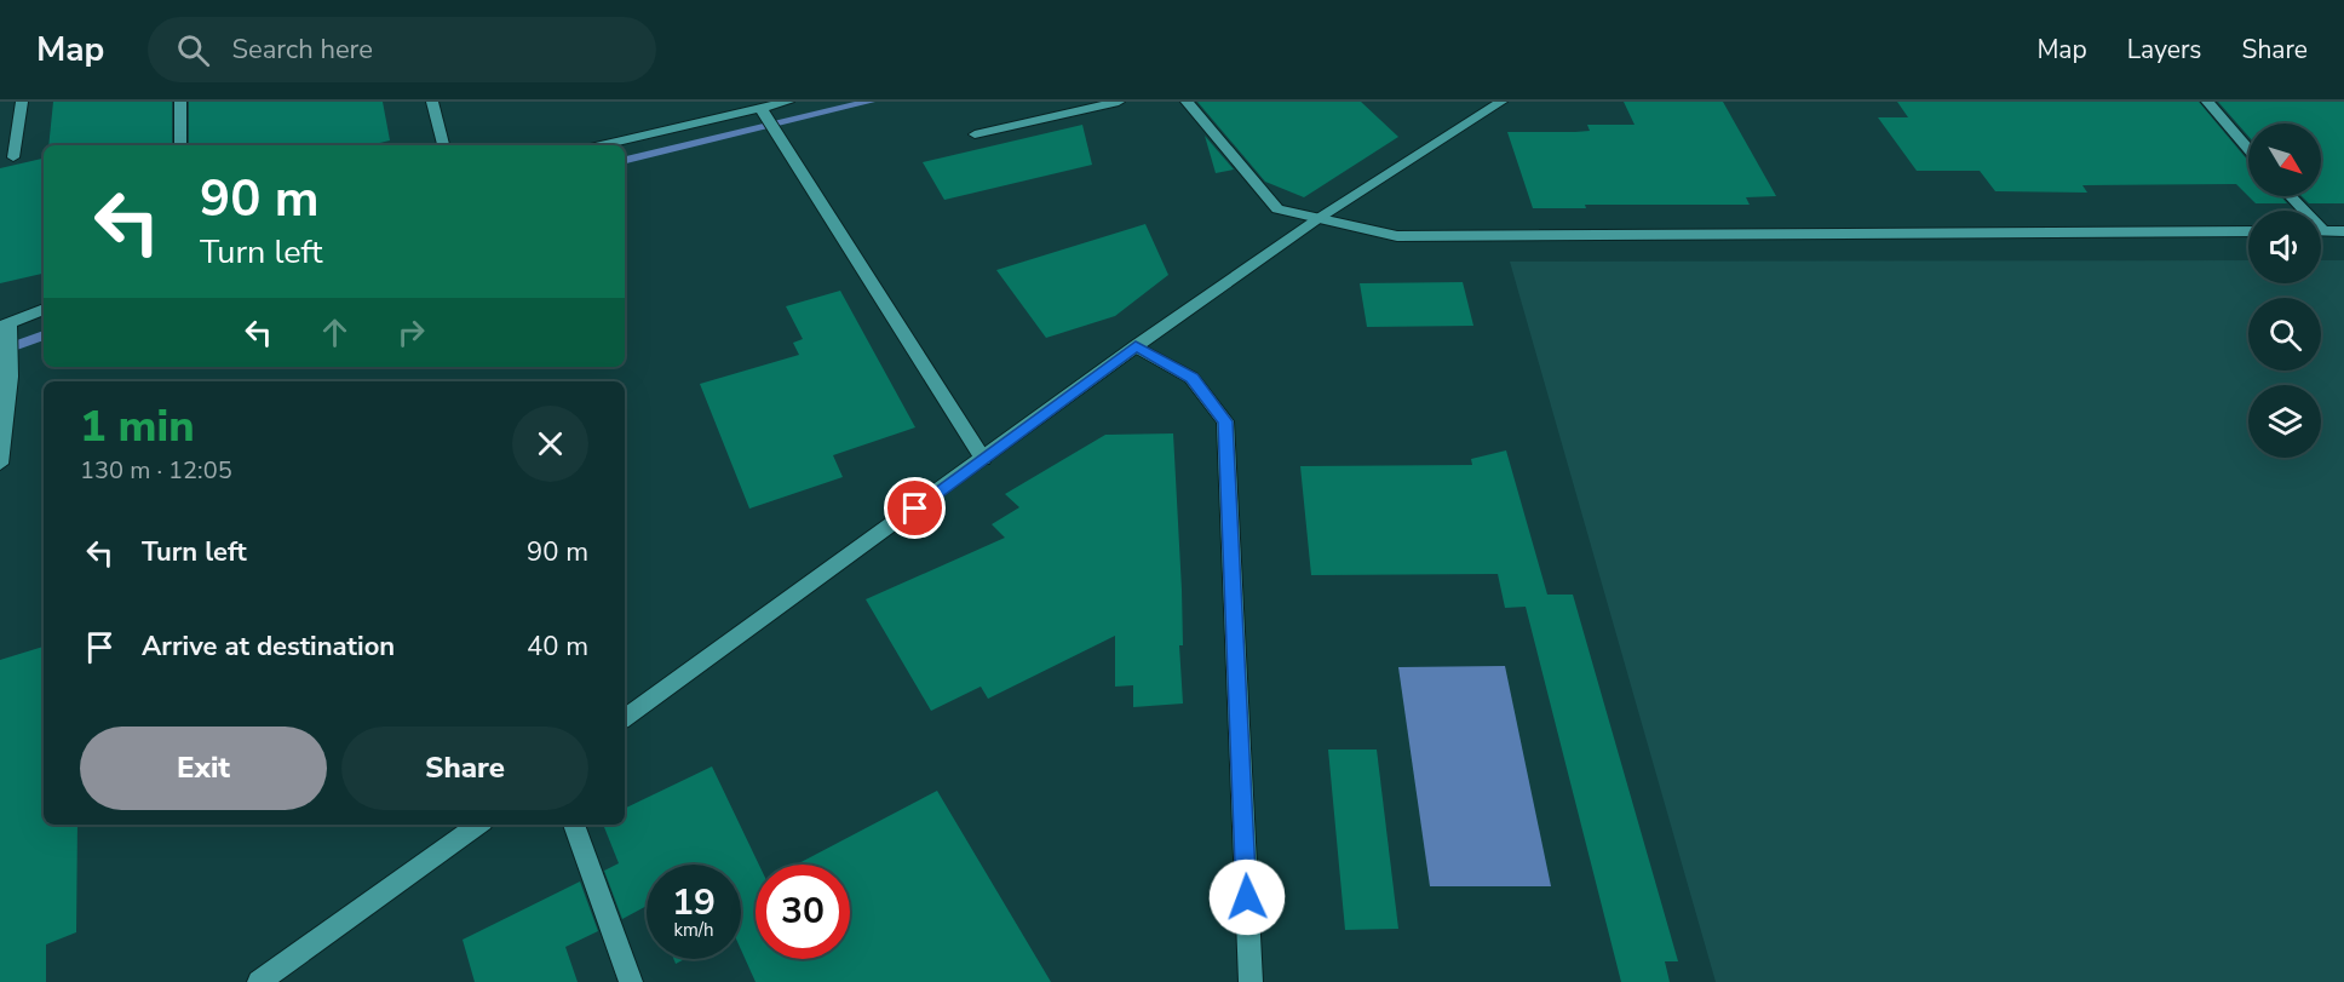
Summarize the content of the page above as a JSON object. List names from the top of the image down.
{
  "north": "bottom right",
  "page": {
    "header": "Map",
    "search": "Search here",
    "nav": ["Map", "Layers", "Share"],
    "turn": ["90 m", "Turn left"],
    "heading": ["1 min", "130 m · 12:05"],
    "list": [
      {
        "name": "Turn left",
        "value": "90 m"
      },
      {
        "name": "Arrive at destination",
        "value": "40 m"
      }
    ],
    "buttons": ["Exit", "Share"],
    "speed": "19 km/h",
    "limit": "30"
  }
}
